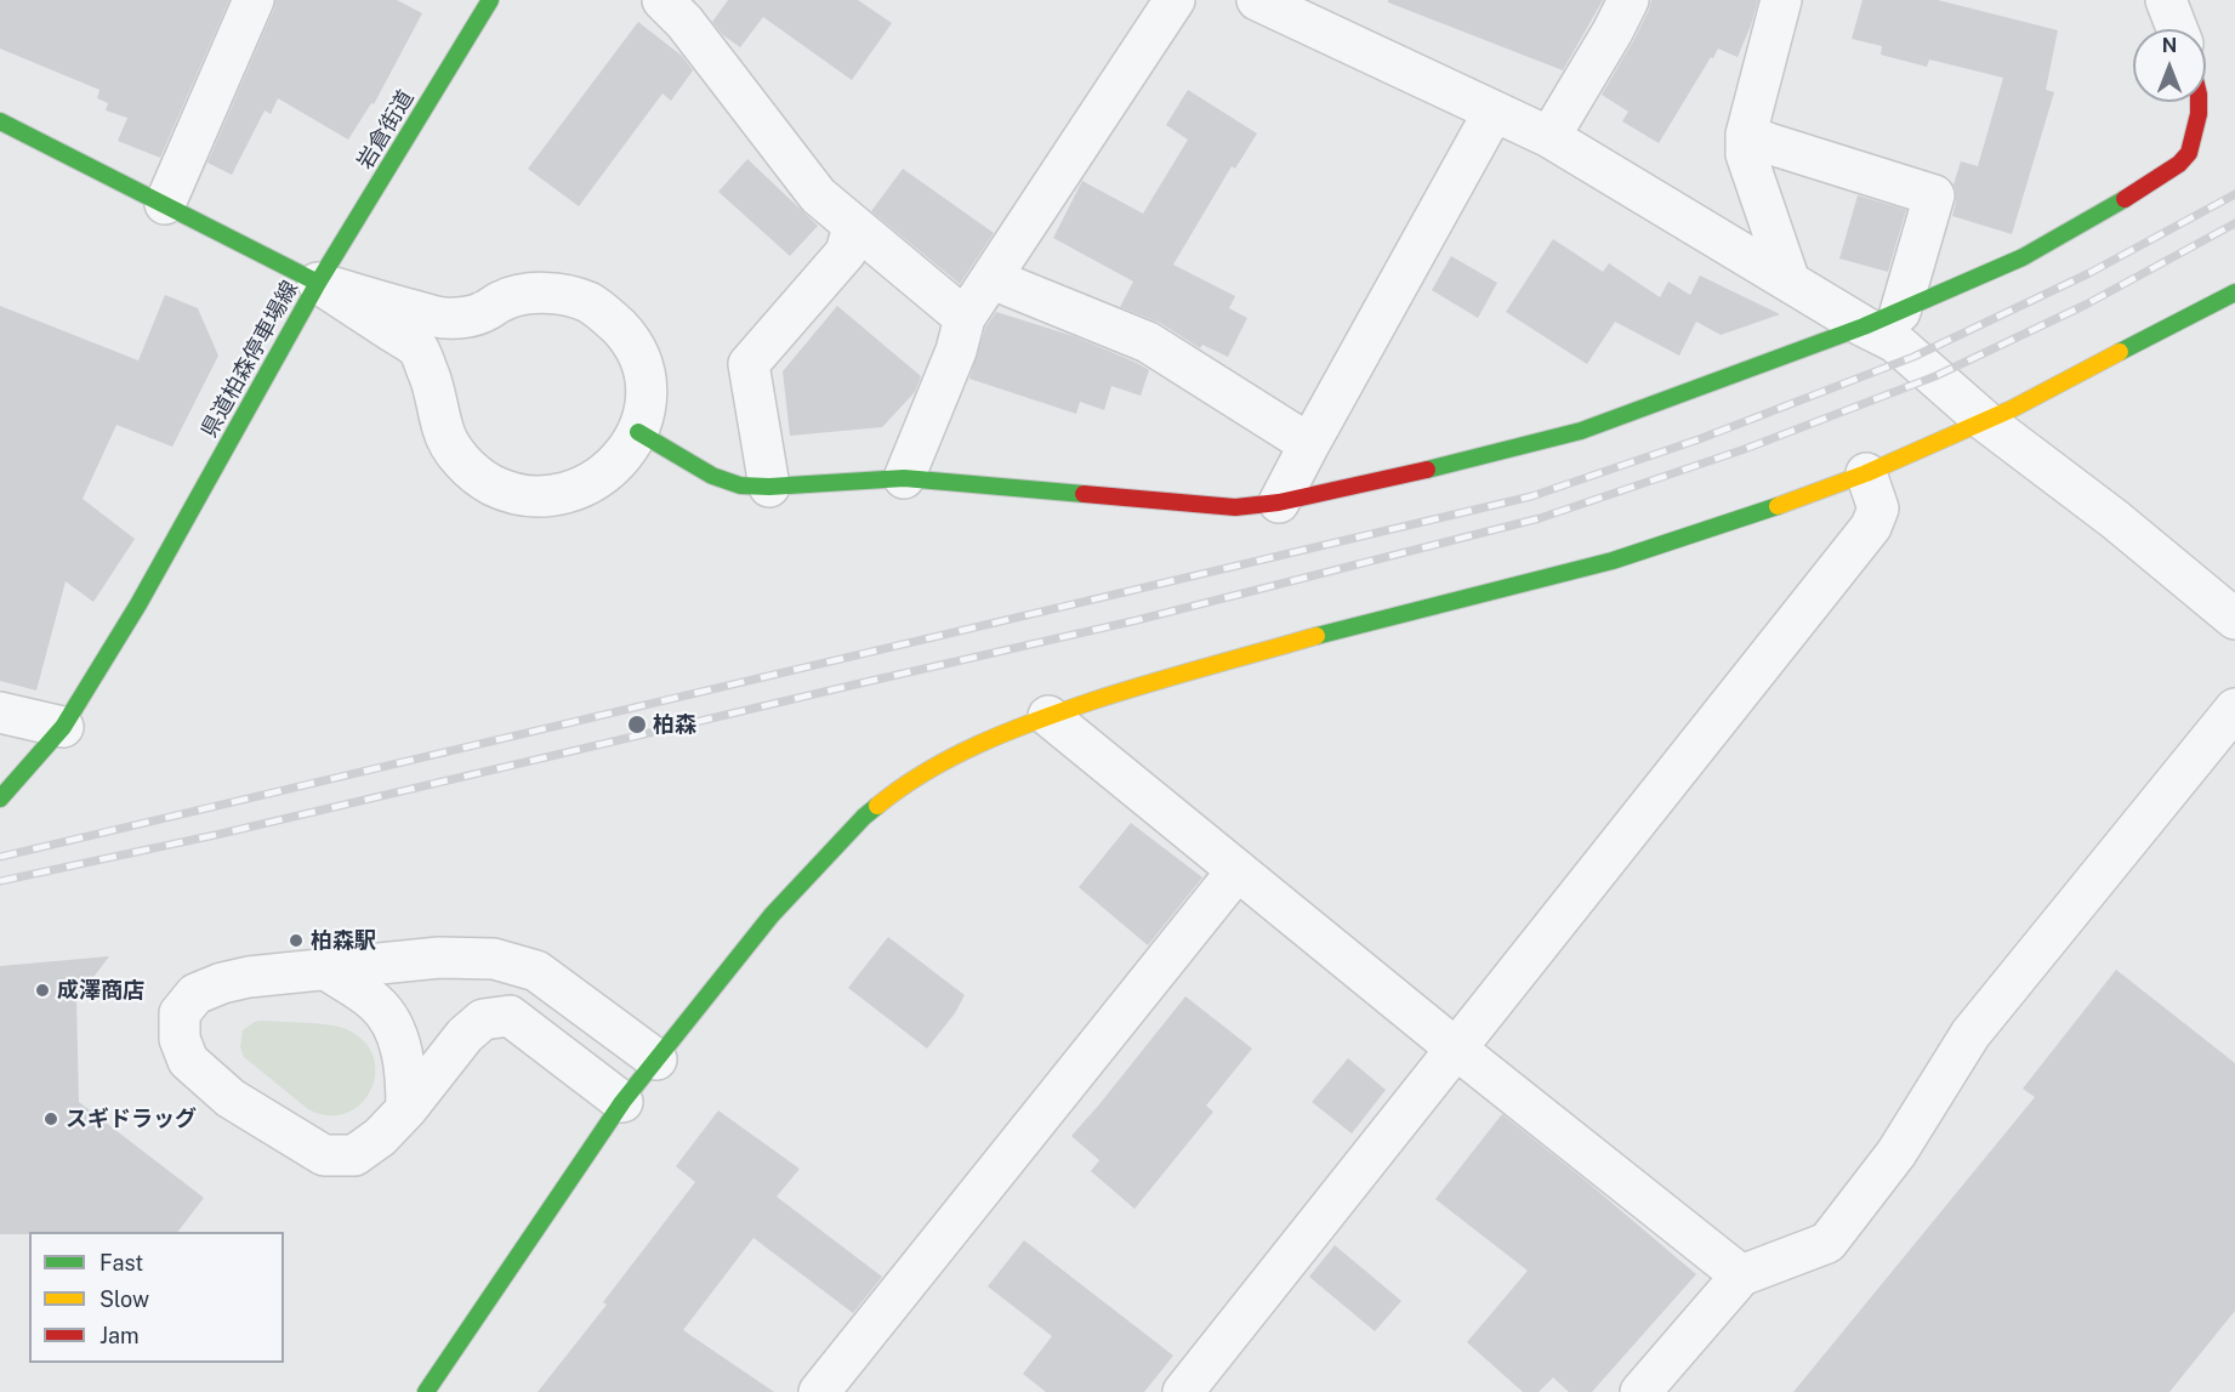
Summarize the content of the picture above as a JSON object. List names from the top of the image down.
{
  "streets": {
    "street": ["岩倉街道", "県道柏森停車場線"]
  },
  "crossings": [
    ["岩倉街道", "県道柏森停車場線"]
  ],
  "places": [
    "柏森",
    "柏森駅",
    "成澤商店",
    "スギドラッグ"
  ],
  "legend": ["Fast", "Slow", "Jam"],
  "north": "top"
}
